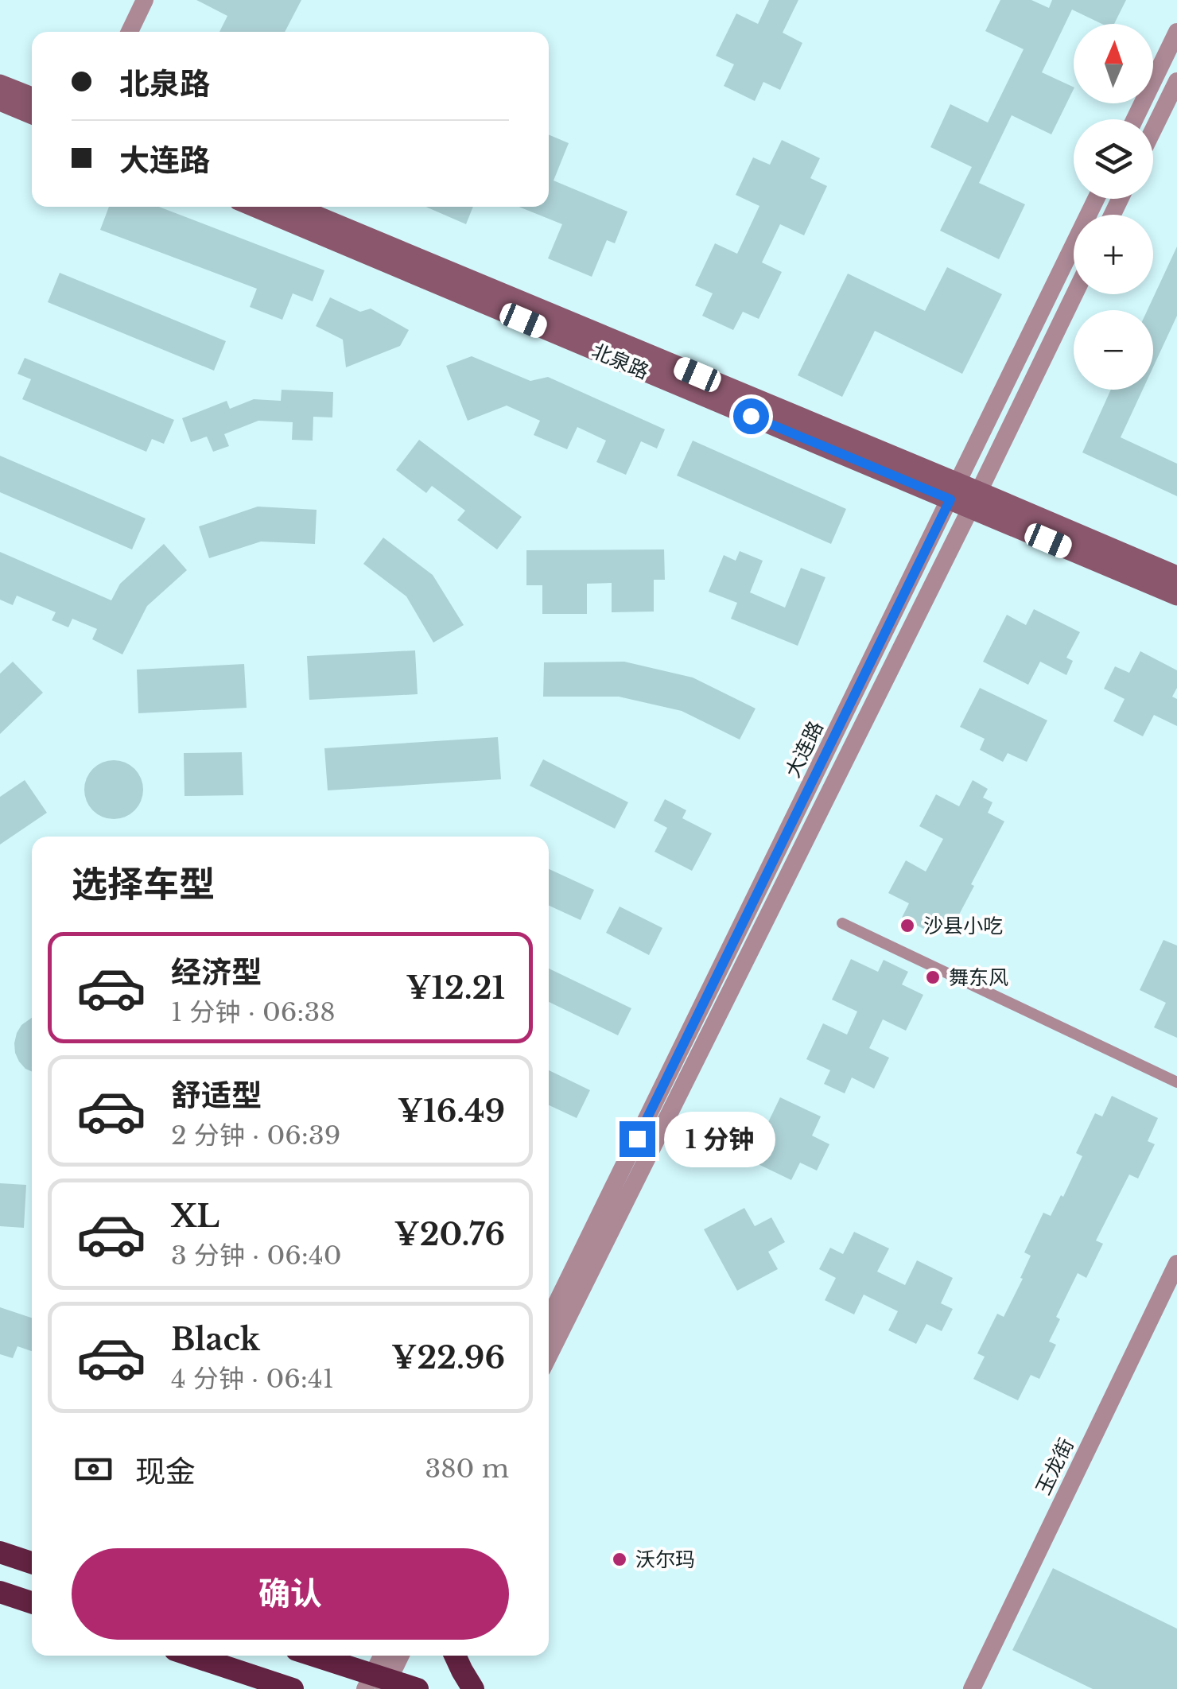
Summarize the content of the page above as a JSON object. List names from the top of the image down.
{
  "streets": {
    "main road": ["北泉路"],
    "street": ["大连路", "玉龙街"]
  },
  "crossings": [
    ["北泉路", "大连路"]
  ],
  "places": ["沙县小吃", "舞东风", "沃尔玛"],
  "north": "top",
  "page": {
    "map_buttons": ["+", "−"],
    "banner": ["北泉路", "大连路"],
    "heading": "选择车型",
    "list": [
      {
        "name": "经济型",
        "note": "1 分钟 · 06:38",
        "value": "¥12.21"
      },
      {
        "name": "舒适型",
        "note": "2 分钟 · 06:39",
        "value": "¥16.49"
      },
      {
        "name": "XL",
        "note": "3 分钟 · 06:40",
        "value": "¥20.76"
      },
      {
        "name": "Black",
        "note": "4 分钟 · 06:41",
        "value": "¥22.96"
      }
    ],
    "bubble": "1 分钟",
    "pay": ["现金", "380 m"],
    "buttons": "确认"
  }
}
